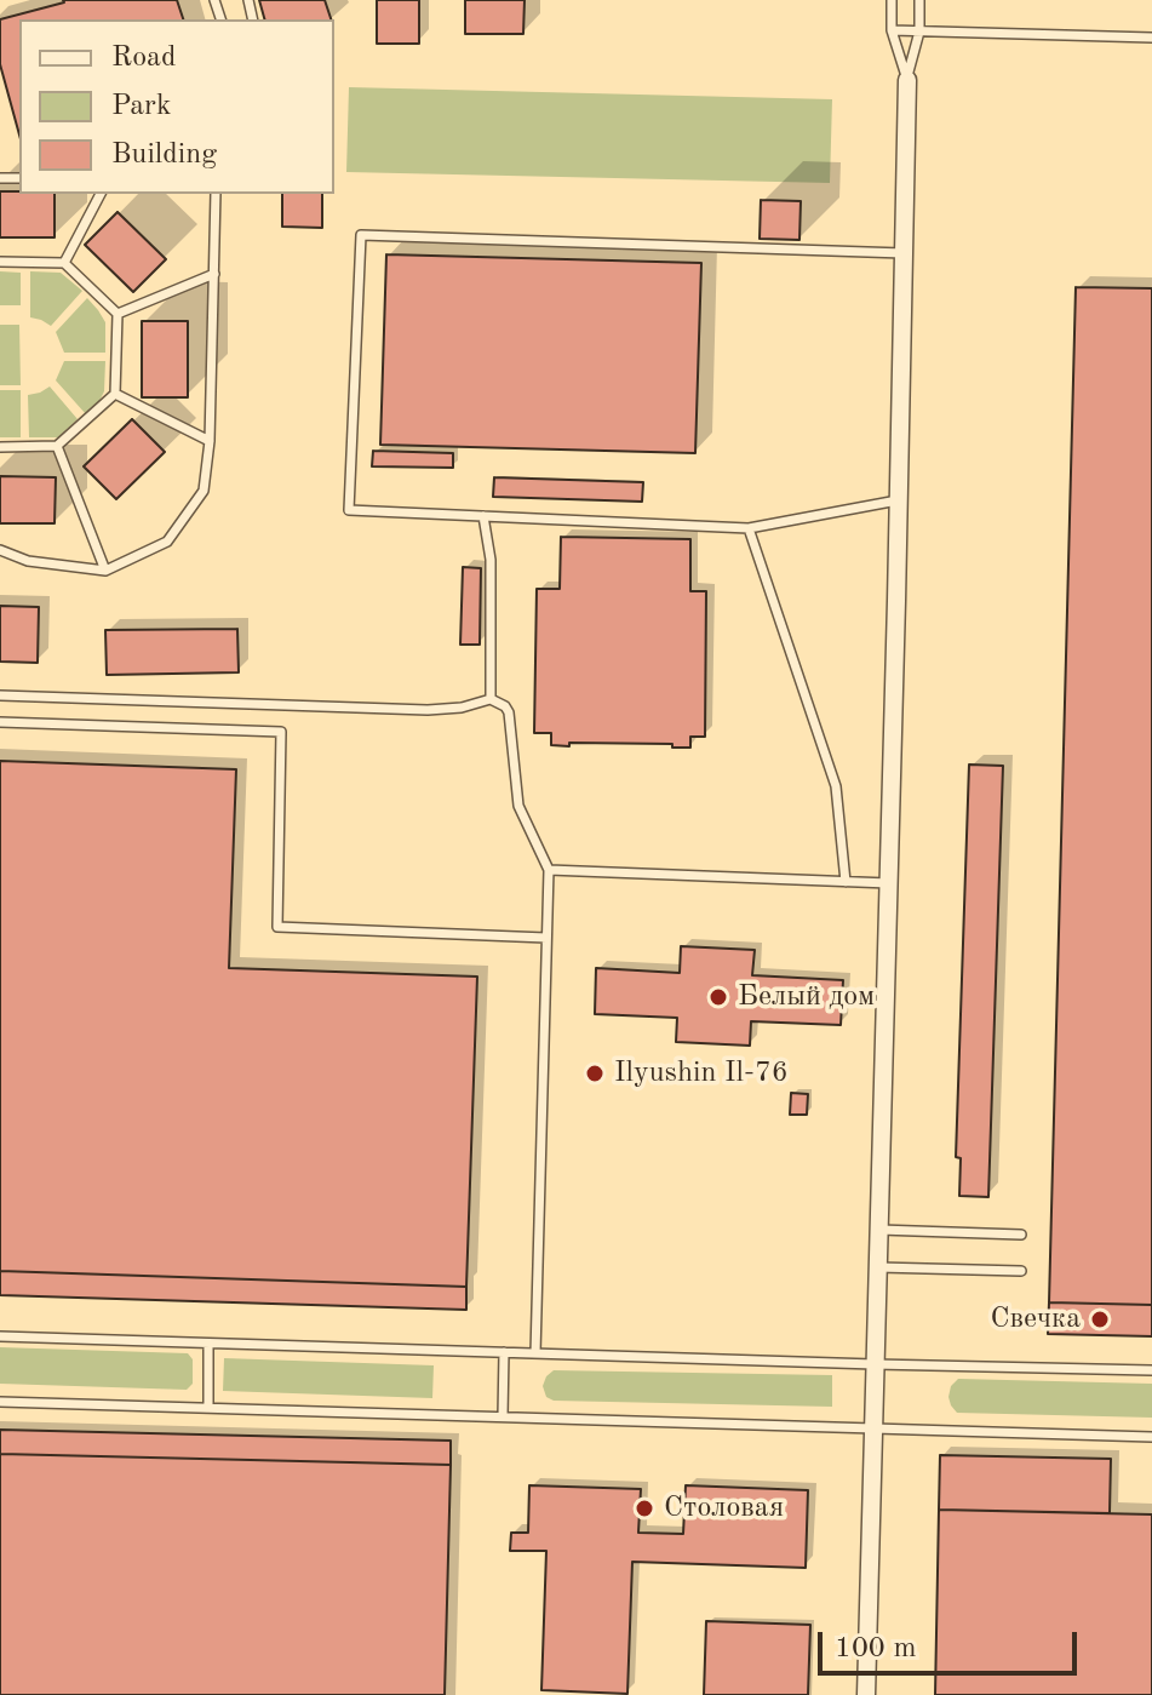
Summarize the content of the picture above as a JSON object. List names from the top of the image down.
{
  "places": [
    "Белый дом",
    "Ilyushin Il-76",
    "Свечка",
    "Столовая"
  ],
  "legend": ["Road", "Park", "Building"],
  "scale_bar": "100 m"
}
